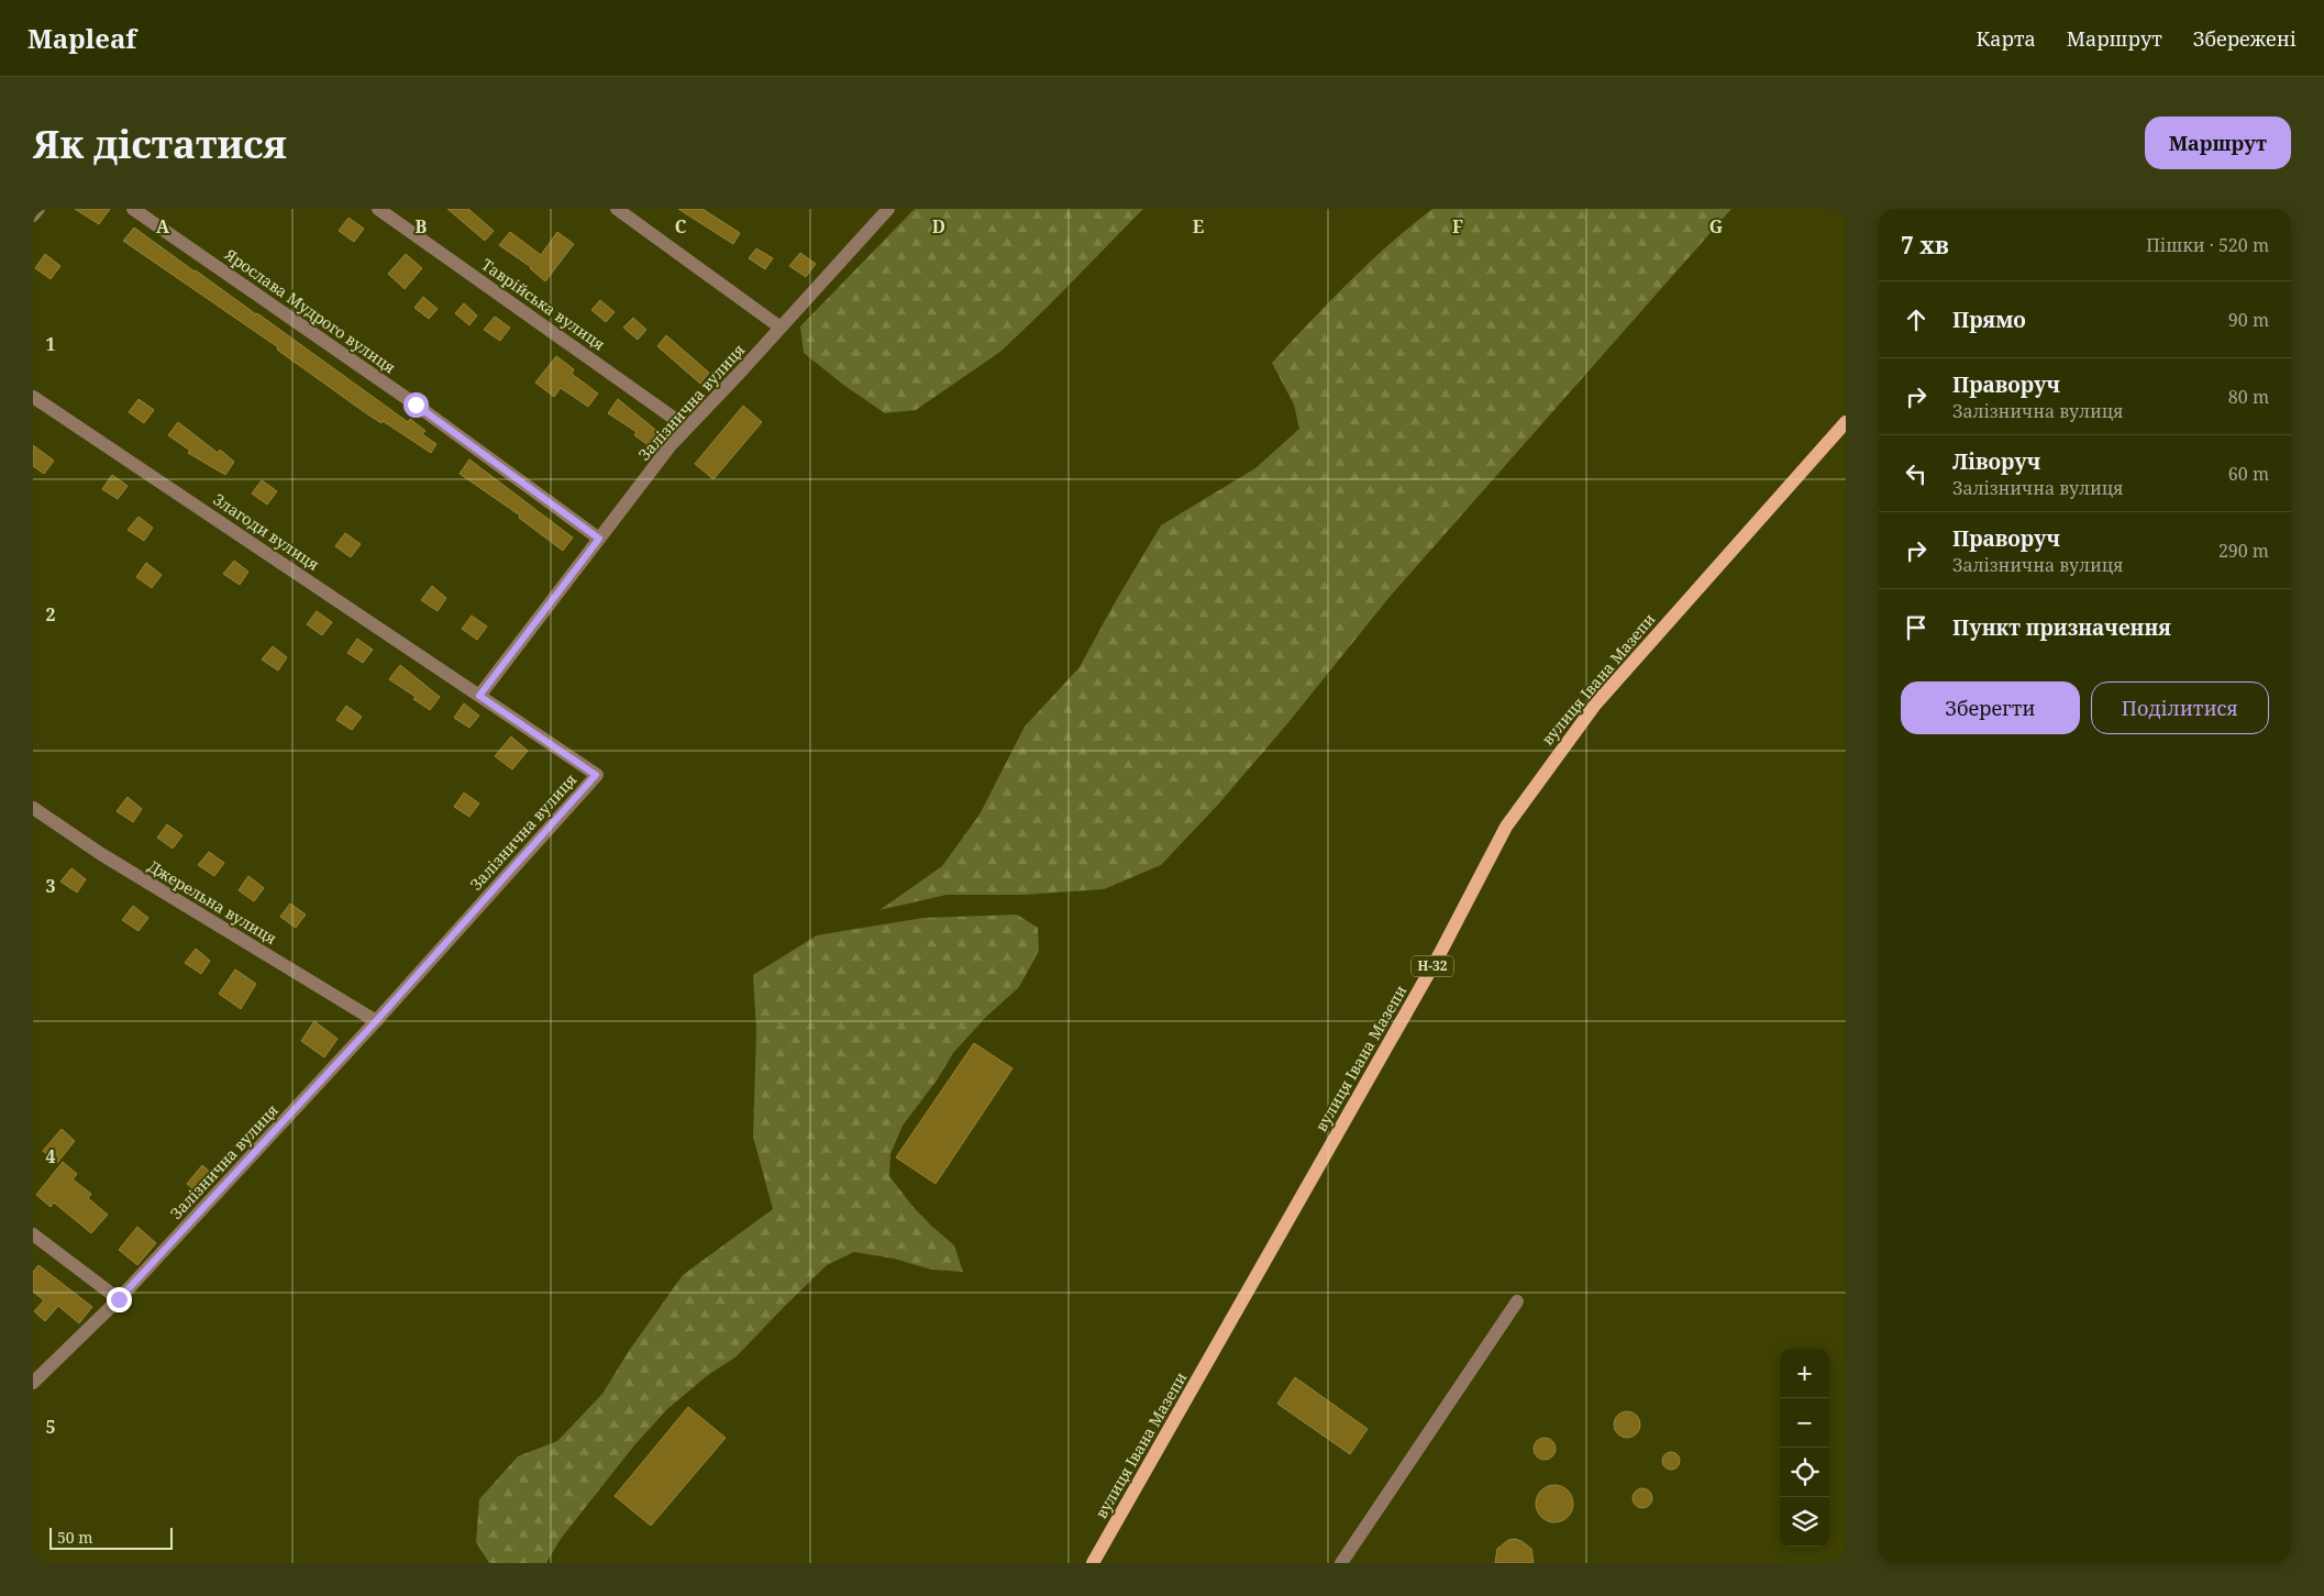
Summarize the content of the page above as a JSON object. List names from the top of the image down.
{
  "streets": {
    "main road": ["вулиця Івана Мазепи", "Н-32"],
    "street": [
      "Таврійська вулиця",
      "Ярослава Мудрого вулиця",
      "Залізнична вулиця",
      "Злагоди вулиця",
      "Джерельна вулиця"
    ]
  },
  "crossings": [
    ["Таврійська вулиця", "Залізнична вулиця"],
    ["Ярослава Мудрого вулиця", "Залізнична вулиця"],
    ["Залізнична вулиця", "Злагоди вулиця"],
    ["Залізнична вулиця", "Джерельна вулиця"]
  ],
  "scale_bar": "50 m",
  "page": {
    "header": "Mapleaf",
    "nav": ["Карта", "Маршрут", "Збережені"],
    "buttons": [
      "Маршрут",
      ["Зберегти", "Поділитися"]
    ],
    "title": "Як дістатися",
    "heading": ["7 хв", "Пішки · 520 m"],
    "list": [
      ["Прямо", "90 m"],
      ["Праворуч", "Залізнична вулиця", "80 m"],
      ["Ліворуч", "Залізнична вулиця", "60 m"],
      ["Праворуч", "Залізнична вулиця", "290 m"],
      "Пункт призначення"
    ],
    "map_buttons": ["+", "−"],
    "scale": "50 m"
  },
  "grid": {
    "columns": [
      "A",
      "B",
      "C",
      "D",
      "E",
      "F",
      "G"
    ],
    "rows": [
      "1",
      "2",
      "3",
      "4",
      "5"
    ]
  }
}
